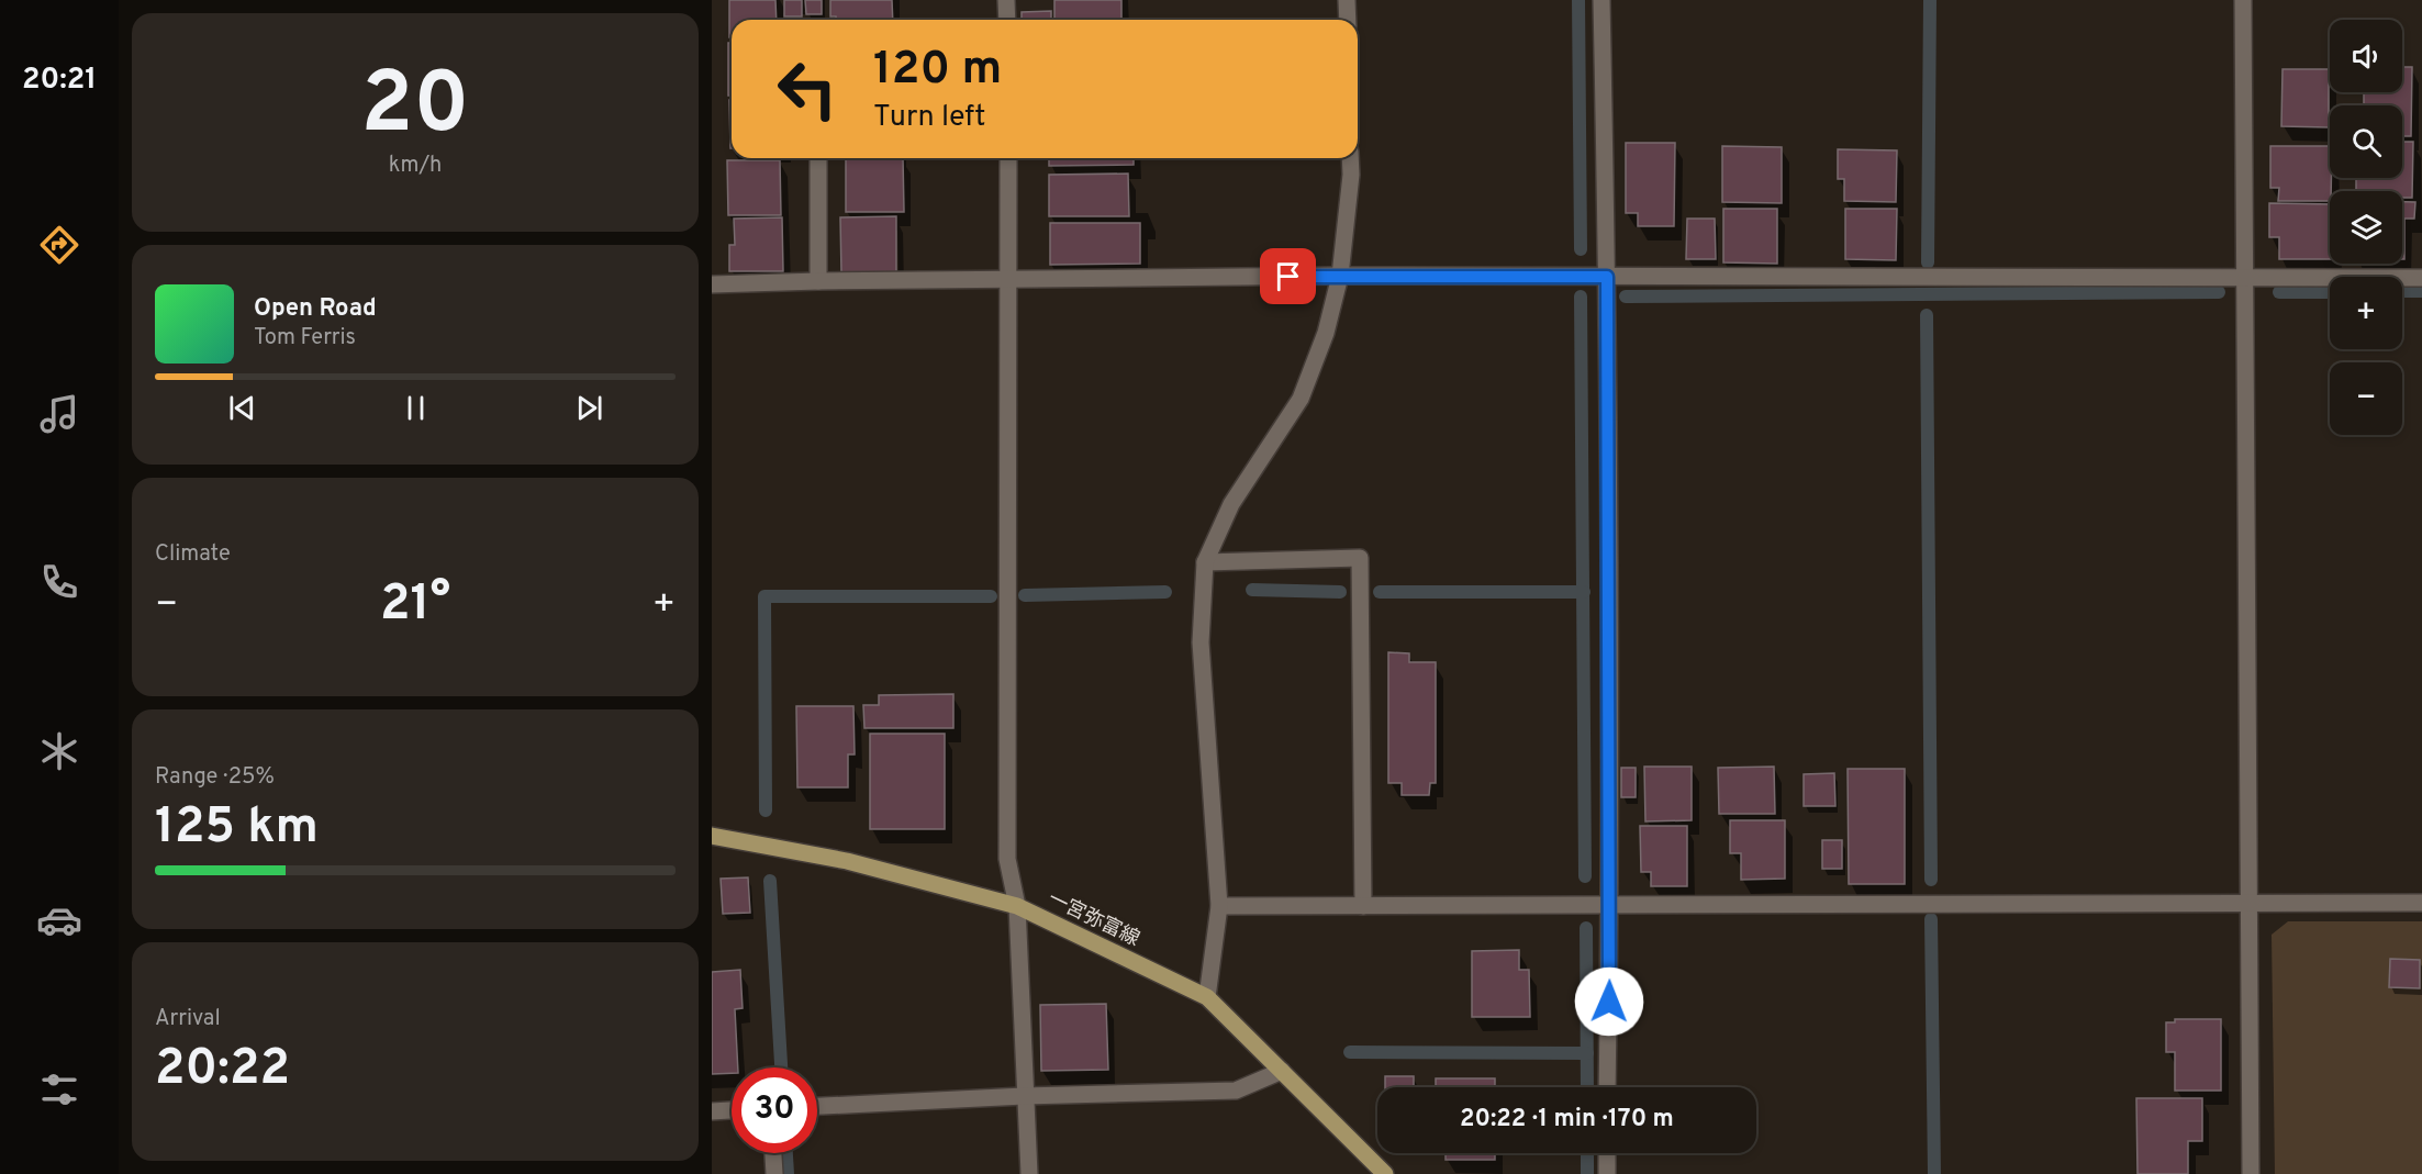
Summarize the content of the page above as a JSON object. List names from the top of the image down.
{
  "streets": {
    "main road": ["一宮弥富線"]
  },
  "page": {
    "tabs": "20:21",
    "tile": [
      ["20", "km/h"],
      "Climate",
      ["Range · 25%", "125 km"],
      ["Arrival", "20:22"]
    ],
    "map_buttons": ["+", "−"],
    "turn": ["120 m", "Turn left"],
    "song": ["Open Road", "Tom Ferris"],
    "heat": ["−", "21°", "+"],
    "limit": "30",
    "trip": "20:22 · 1 min · 170 m"
  }
}
